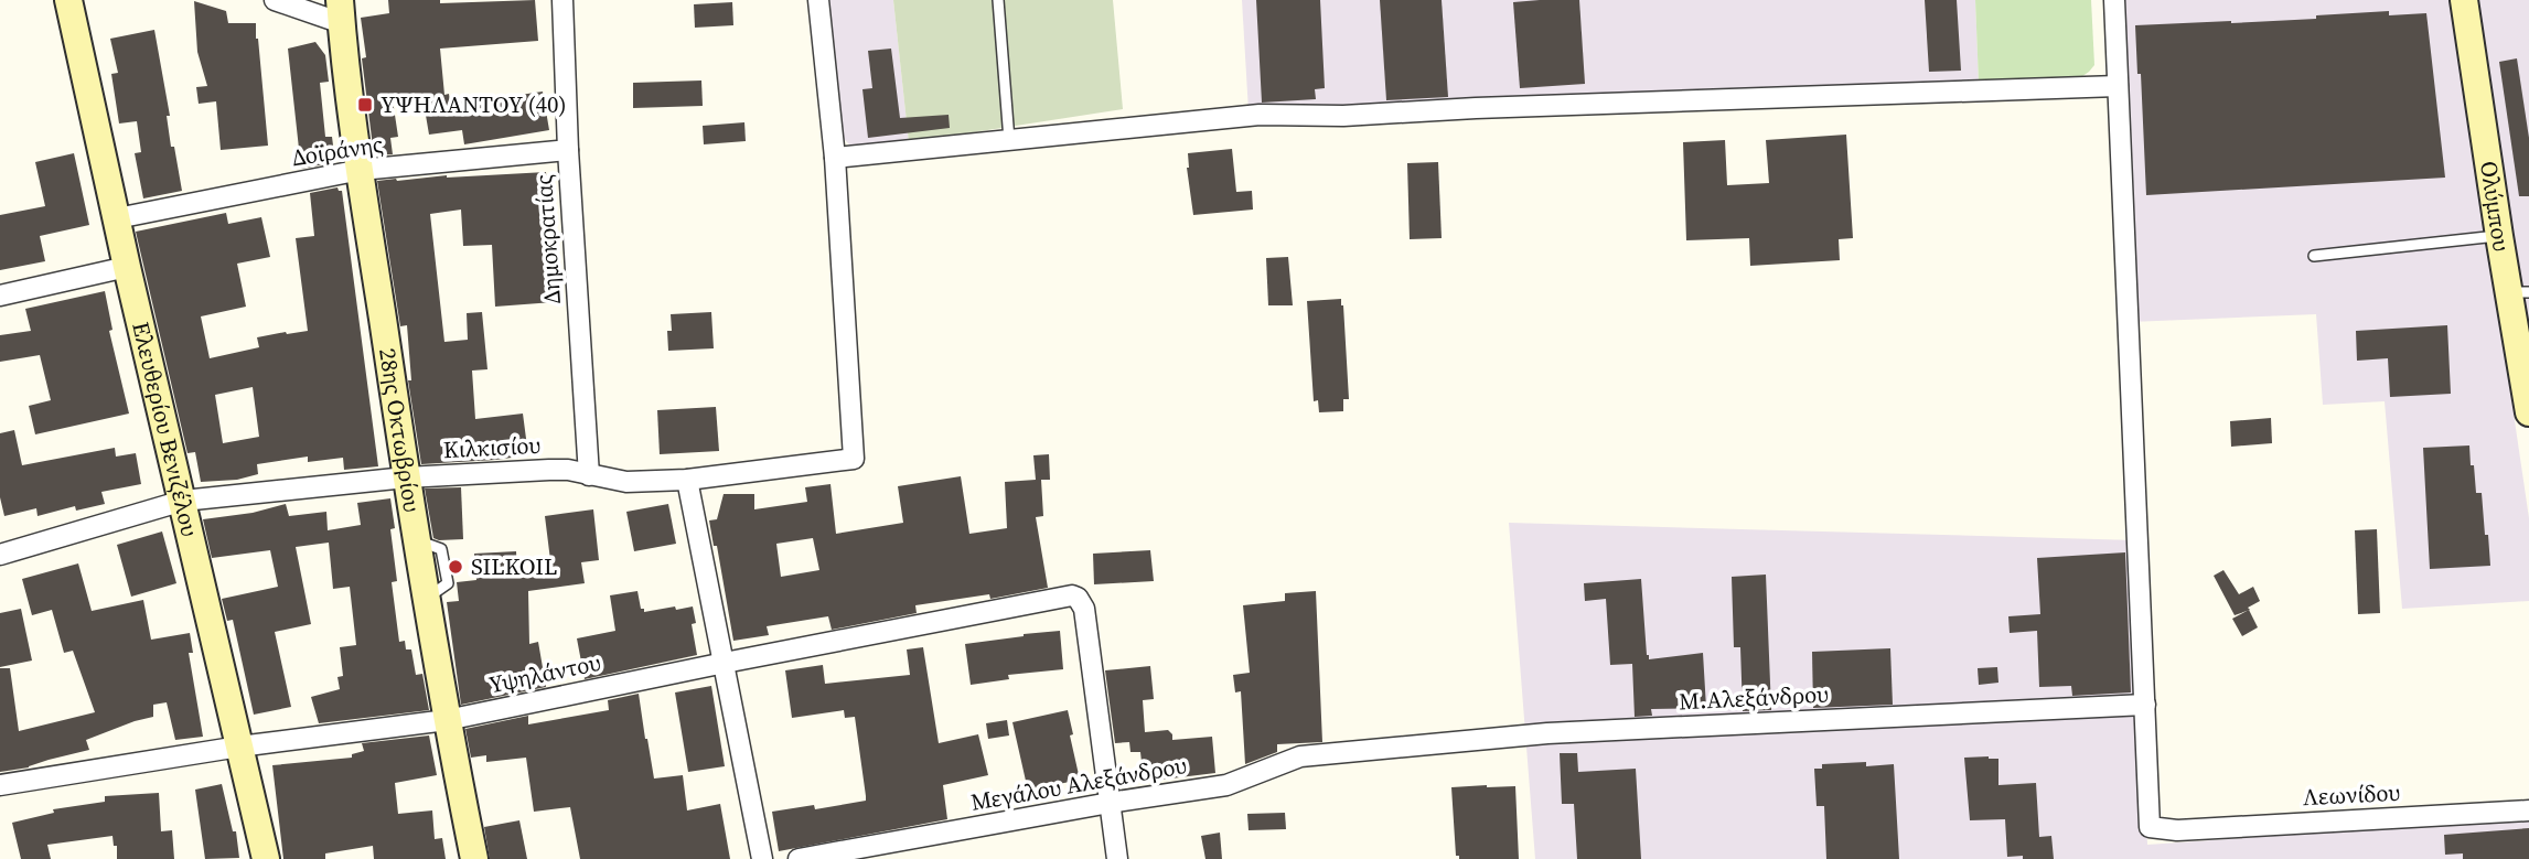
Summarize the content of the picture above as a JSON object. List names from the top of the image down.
{
  "streets": {
    "main road": ["Ολύμπου", "Ελευθερίου Βενιζέλου", "28ης Οκτωβρίου"],
    "street": [
      "Δοϊράνης",
      "Δημοκρατίας",
      "Κιλκισίου",
      "Υψηλάντου",
      "Μ.Αλεξάνδρου",
      "Μεγάλου Αλεξάνδρου",
      "Λεωνίδου"
    ]
  },
  "crossings": [
    ["Δοϊράνης", "Δημοκρατίας"],
    ["Δοϊράνης", "Ελευθερίου Βενιζέλου"],
    ["Δοϊράνης", "28ης Οκτωβρίου"],
    ["Δημοκρατίας", "Κιλκισίου"],
    ["Ελευθερίου Βενιζέλου", "Κιλκισίου"],
    ["Ελευθερίου Βενιζέλου", "Υψηλάντου"],
    ["28ης Οκτωβρίου", "Κιλκισίου"],
    ["28ης Οκτωβρίου", "Υψηλάντου"],
    ["Υψηλάντου", "Μεγάλου Αλεξάνδρου"],
    ["Μ.Αλεξάνδρου", "Μεγάλου Αλεξάνδρου"],
    ["Μ.Αλεξάνδρου", "Λεωνίδου"]
  ],
  "places": {
    "transit": ["ΥΨΗΛΑΝΤΟΥ (40)"],
    "other": ["SILKOIL"]
  }
}
